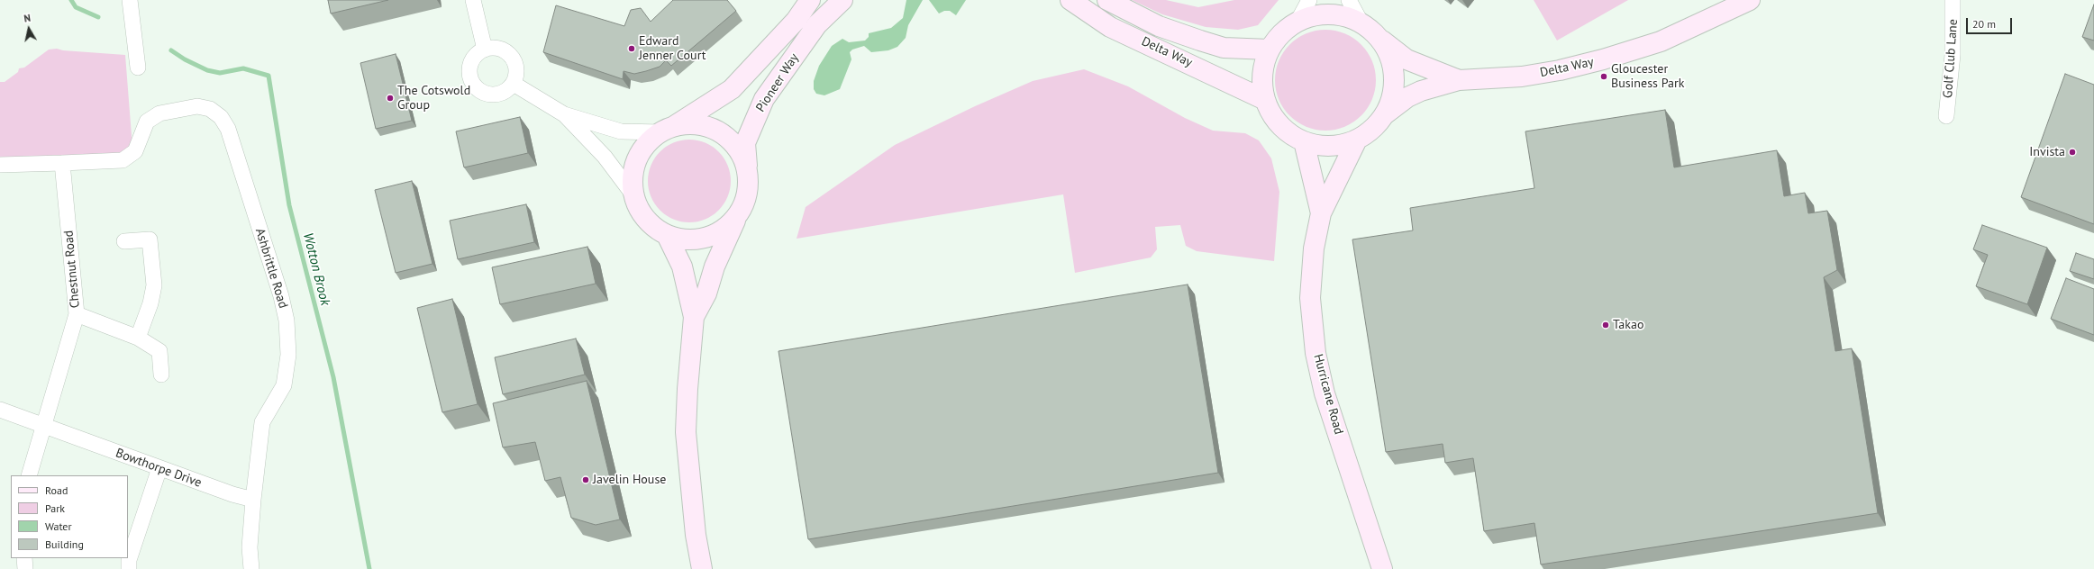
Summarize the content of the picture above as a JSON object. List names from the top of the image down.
{
  "streets": {
    "street": [
      "Delta Way",
      "Golf Club Lane",
      "Pioneer Way",
      "Ashbrittle Road",
      "Chestnut Road",
      "Hurricane Road",
      "Bowthorpe Drive"
    ]
  },
  "crossings": [
    ["Ashbrittle Road", "Chestnut Road"],
    ["Ashbrittle Road", "Bowthorpe Drive"],
    ["Chestnut Road", "Bowthorpe Drive"]
  ],
  "water": ["Wotton Brook"],
  "places": [
    "Edward Jenner Court",
    "Gloucester Business Park",
    "The Cotswold Group",
    "Invista",
    "Takao",
    "Javelin House"
  ],
  "legend": [
    "Road",
    "Park",
    "Water",
    "Building"
  ],
  "scale_bar": "20 m",
  "north": "top"
}
